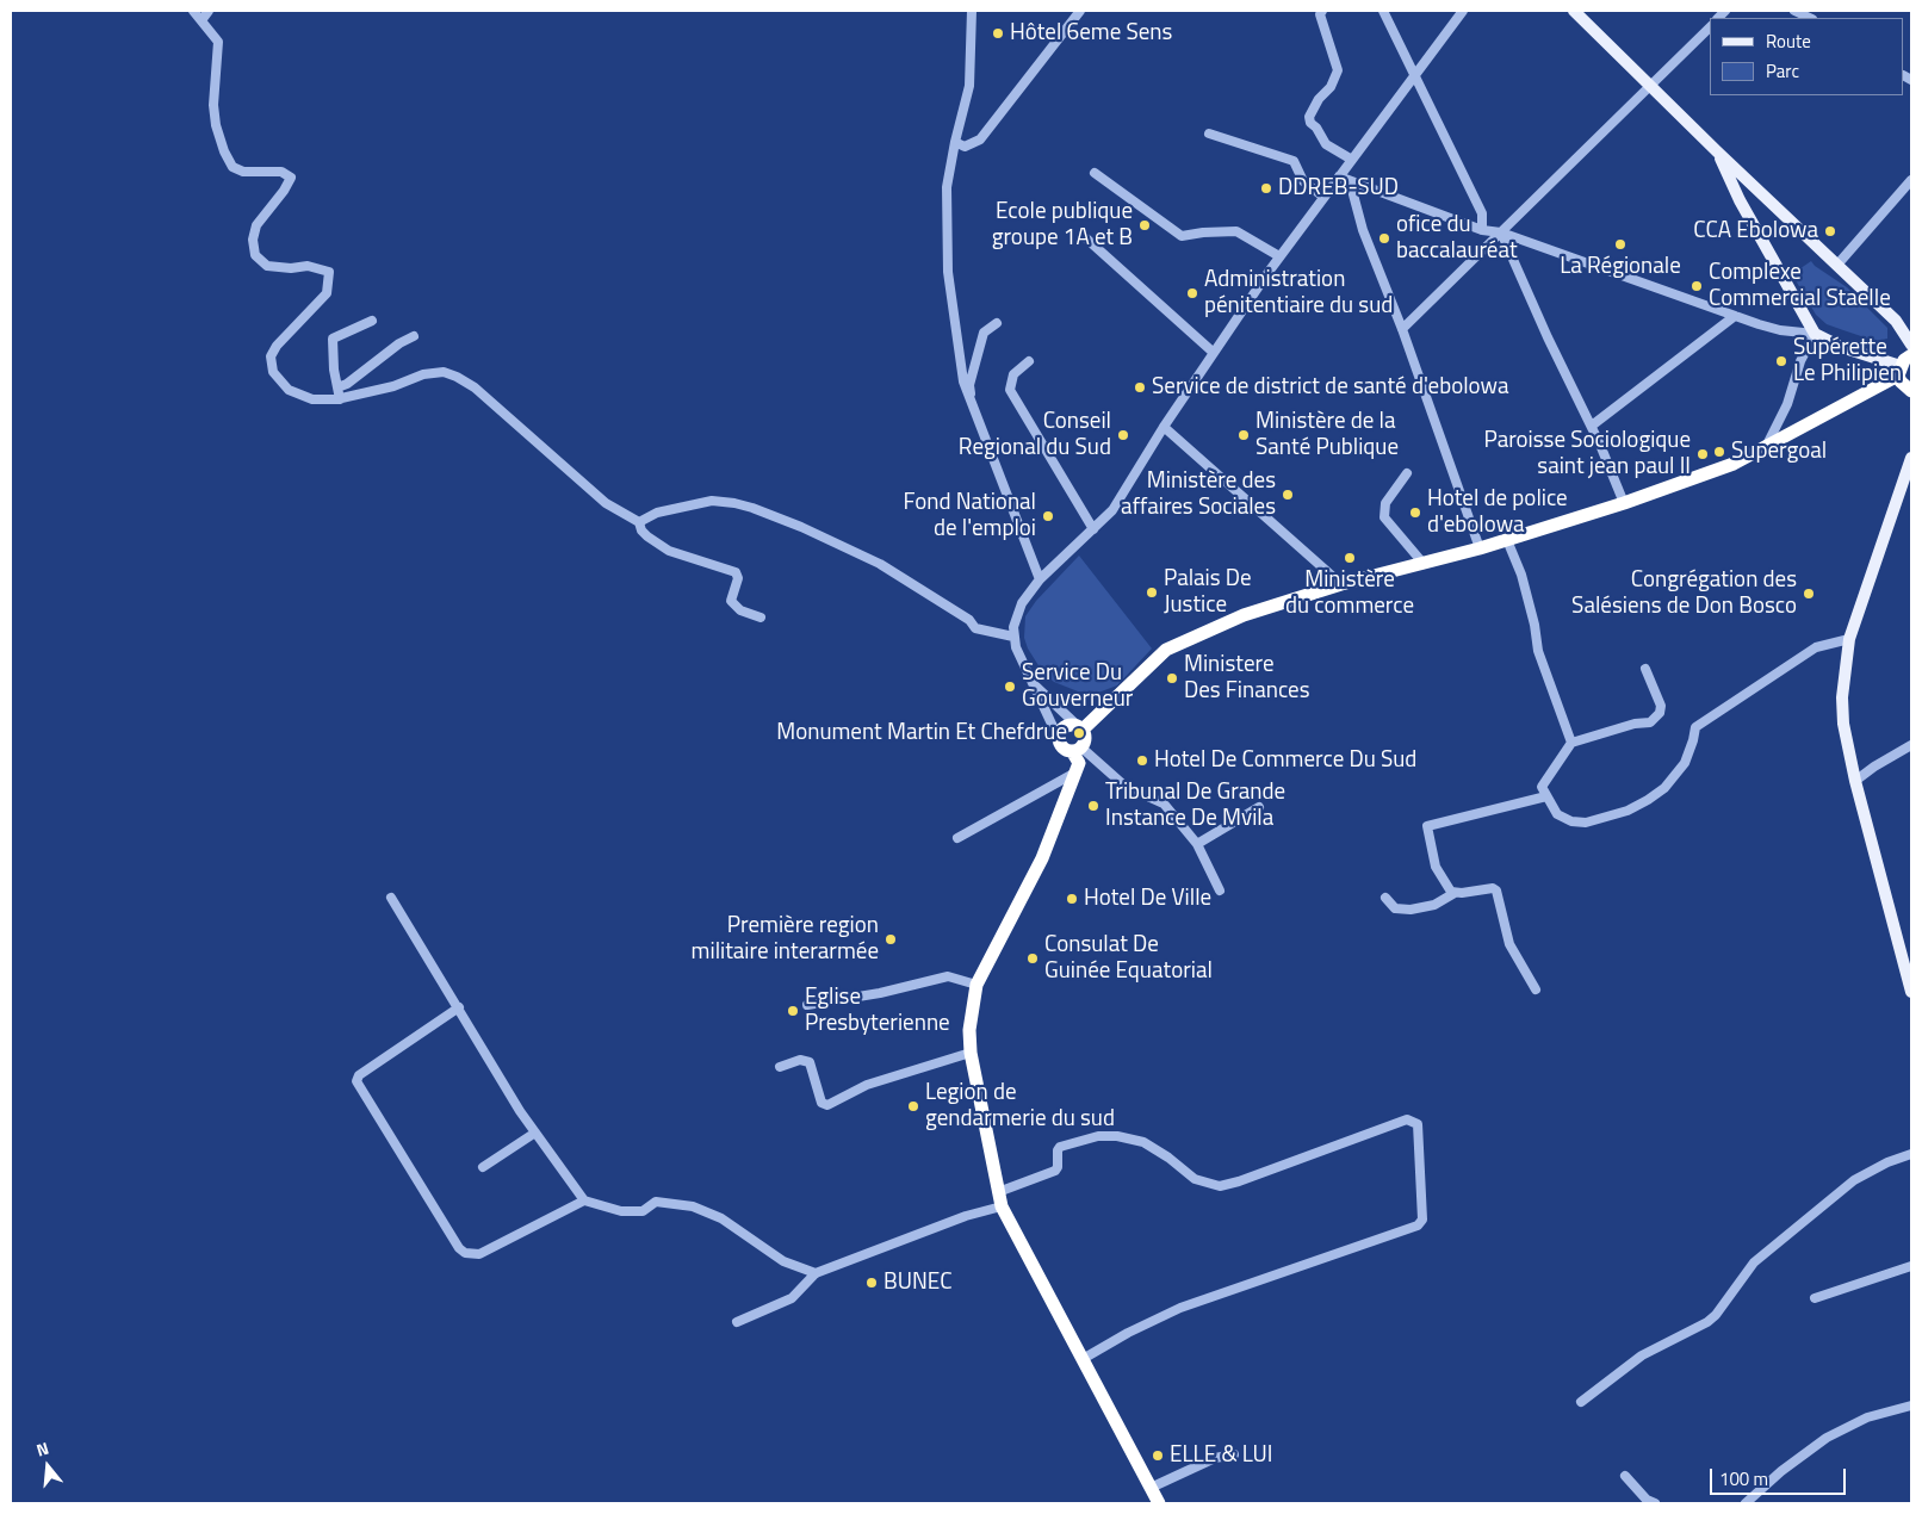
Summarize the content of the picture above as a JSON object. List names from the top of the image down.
{
  "places": [
    "Hôtel 6eme Sens",
    "DDREB-SUD",
    "Ecole publique groupe 1A et B",
    "CCA Ebolowa",
    "ofice du baccalauréat",
    "La Régionale",
    "Complexe Commercial Staelle",
    "Administration pénitentiaire du sud",
    "Supérette Le Philipien",
    "Service de district de santé d'ebolowa",
    "Conseil Regional du Sud",
    "Ministère de la Santé Publique",
    "Supergoal",
    "Paroisse Sociologique saint jean paul II",
    "Ministère des affaires Sociales",
    "Hotel de police d'ebolowa",
    "Fond National de l'emploi",
    "Ministère du commerce",
    "Palais De Justice",
    "Congrégation des Salésiens de Don Bosco",
    "Ministere Des Finances",
    "Service Du Gouverneur",
    "Monument Martin Et Chefdrue",
    "Hotel De Commerce Du Sud",
    "Tribunal De Grande Instance De Mvila",
    "Hotel De Ville",
    "Première region militaire interarmée",
    "Consulat De Guinée Equatorial",
    "Eglise Presbyterienne",
    "Legion de gendarmerie du sud",
    "BUNEC",
    "ELLE & LUI"
  ],
  "legend": ["Route", "Parc"],
  "scale_bar": "100 m",
  "north": "top"
}
